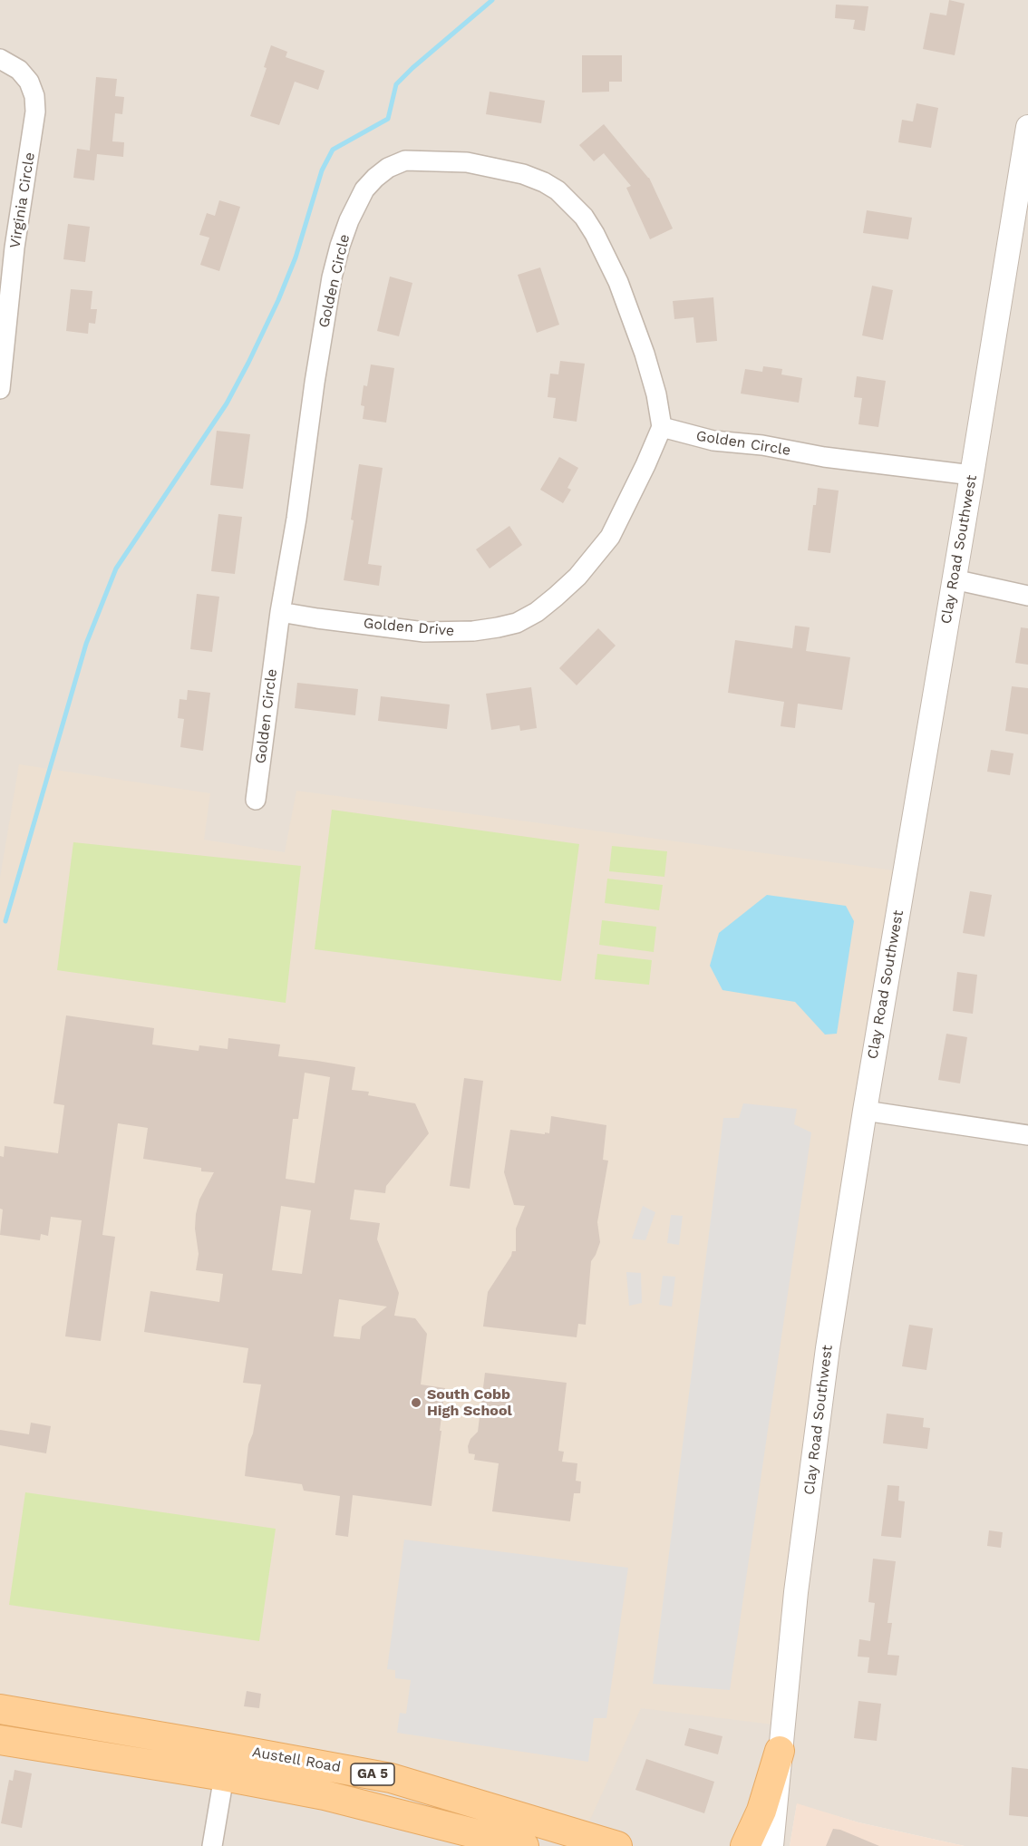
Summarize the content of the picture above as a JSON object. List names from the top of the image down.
{
  "streets": {
    "main road": ["Austell Road", "GA 5"],
    "street": [
      "Virginia Circle",
      "Golden Circle",
      "Clay Road Southwest",
      "Golden Drive"
    ]
  },
  "crossings": [
    ["Golden Circle", "Clay Road Southwest"],
    ["Golden Circle", "Golden Drive"]
  ],
  "places": ["South Cobb High School"]
}
